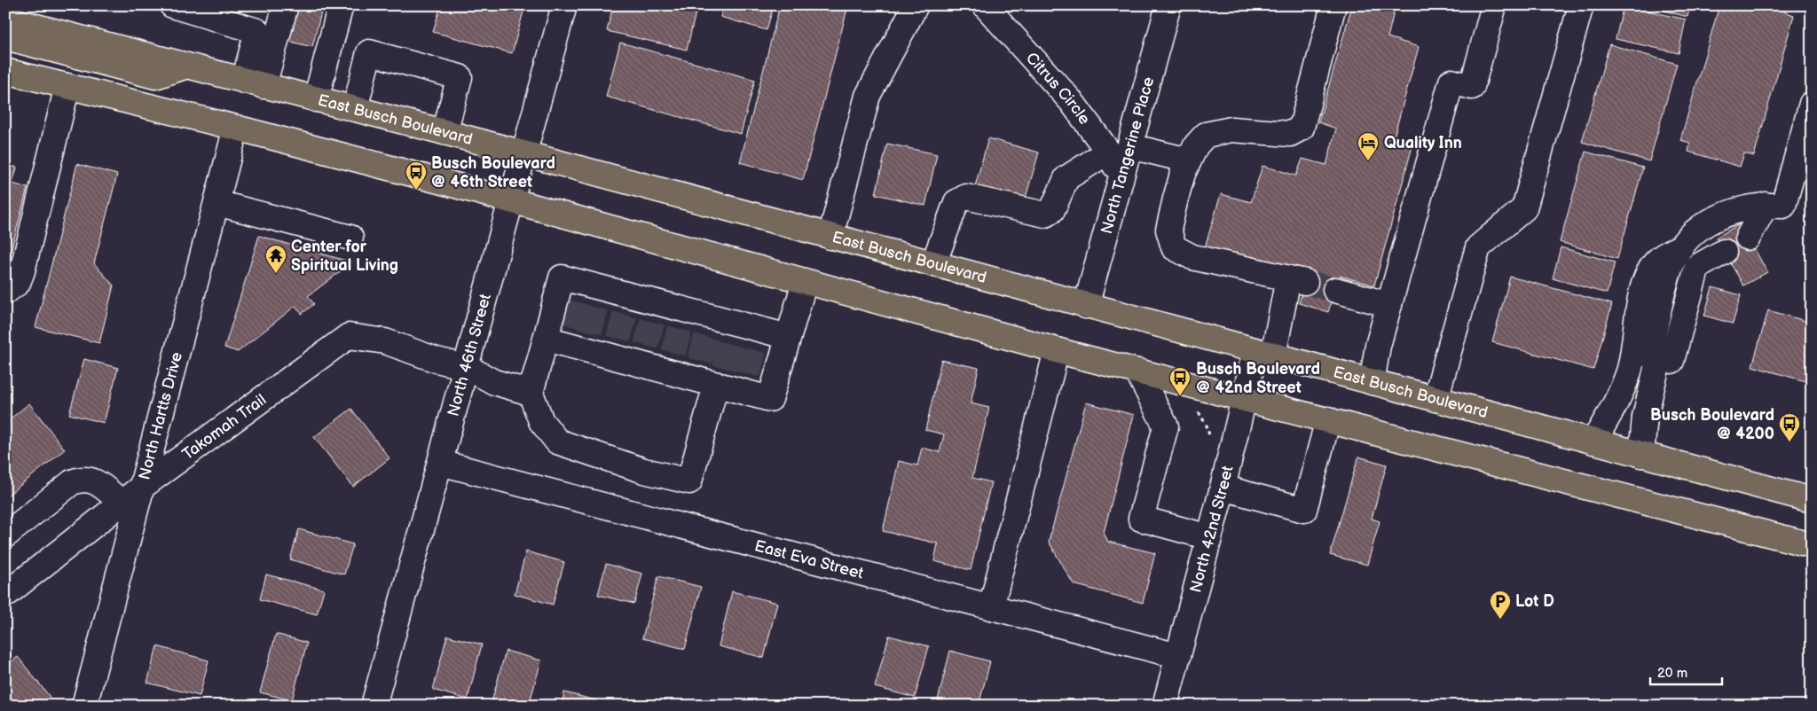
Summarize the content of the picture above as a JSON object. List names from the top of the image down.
{
  "streets": {
    "main road": ["East Busch Boulevard"],
    "street": [
      "Citrus Circle",
      "North Tangerine Place",
      "North 46th Street",
      "North Hartts Drive",
      "Takomah Trail",
      "North 42nd Street",
      "East Eva Street"
    ]
  },
  "crossings": [
    ["Citrus Circle", "North Tangerine Place"],
    ["East Busch Boulevard", "North Tangerine Place"],
    ["East Busch Boulevard", "North 46th Street"],
    ["East Busch Boulevard", "North 42nd Street"],
    ["North 46th Street", "Takomah Trail"],
    ["North 46th Street", "East Eva Street"],
    ["North Hartts Drive", "Takomah Trail"],
    ["North 42nd Street", "East Eva Street"]
  ],
  "places": {
    "hotel": ["Quality Inn"],
    "bus stop": ["Busch Boulevard @ 46th Street", "Busch Boulevard @ 42nd Street", "Busch Boulevard @ 4200"],
    "temple": ["Center for Spiritual Living"],
    "parking": ["Lot D"]
  },
  "scale_bar": "20 m"
}
